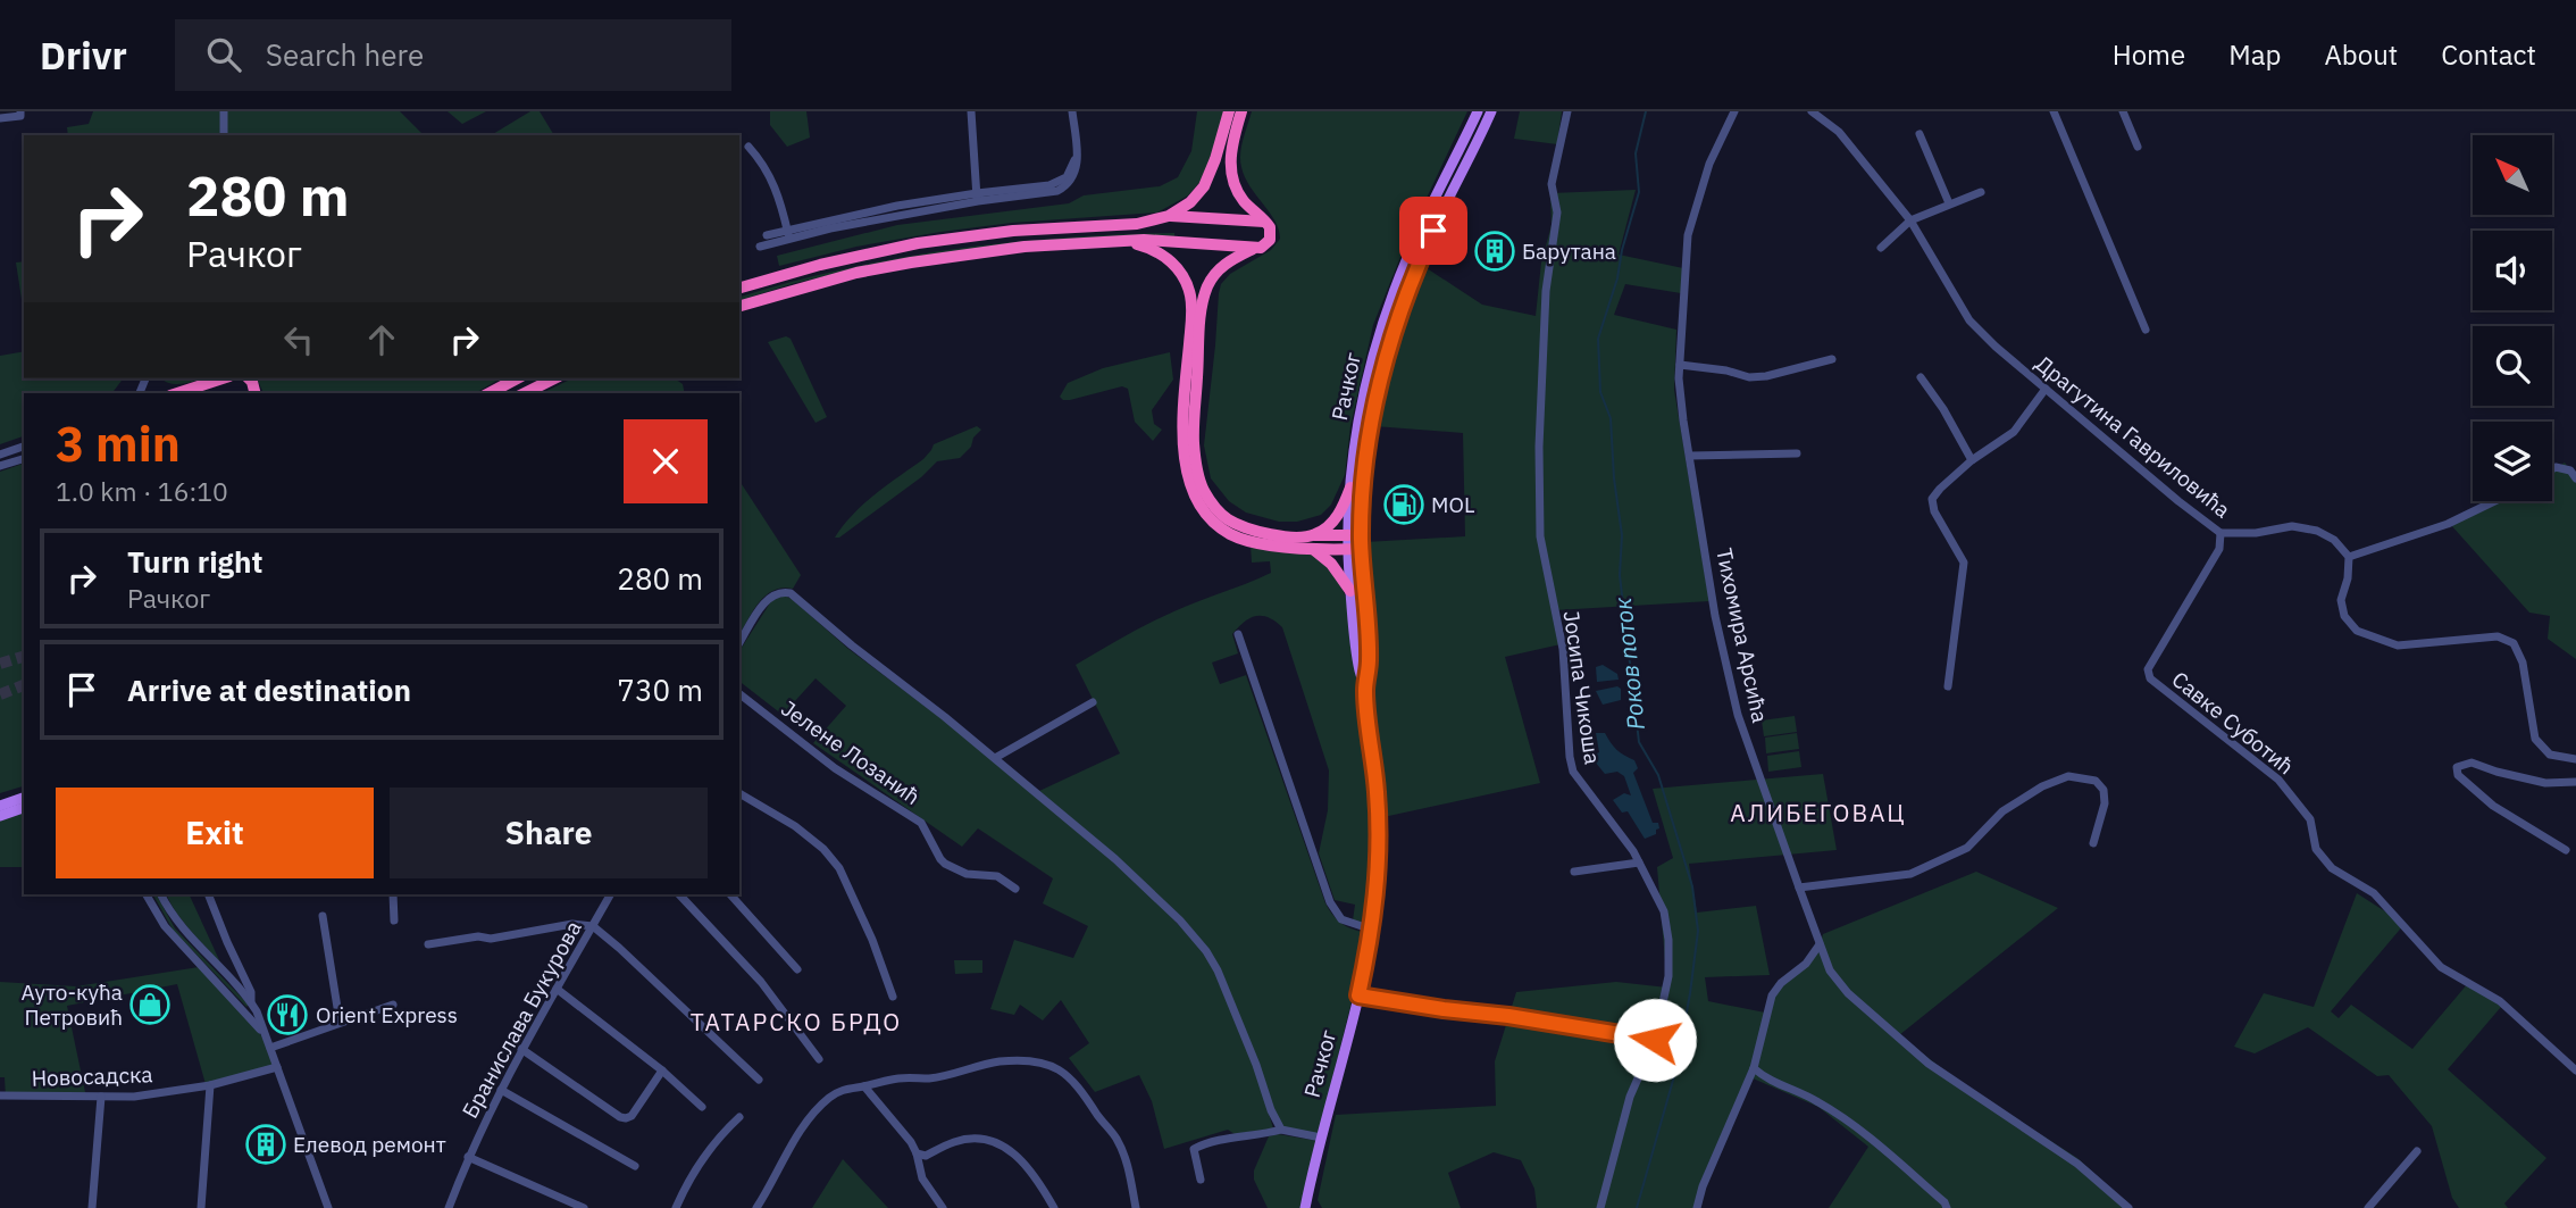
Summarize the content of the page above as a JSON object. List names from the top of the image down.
{
  "streets": {
    "main road": ["Рачког"],
    "street": [
      "Драгутина Гавриловића",
      "Тихомира Арсића",
      "Јосипа Чикоша",
      "Савке Суботић",
      "Јелене Лозанић",
      "Бранислава Букурова",
      "Новосадска"
    ]
  },
  "crossings": [
    ["Драгутина Гавриловића", "Савке Суботић"]
  ],
  "districts": ["АЛИБЕГОВАЦ", "ТАТАРСКО БРДО"],
  "water": ["Роков поток"],
  "places": {
    "building": ["Барутана", "Елевод ремонт"],
    "fuel station": ["MOL"],
    "shop": ["Ауто-кућа Петровић"],
    "restaurant": ["Orient Express"]
  },
  "north": "top left",
  "page": {
    "header": "Drivr",
    "search": "Search here",
    "nav": [
      "Home",
      "Map",
      "About",
      "Contact"
    ],
    "turn": ["280 m", "Рачког"],
    "heading": ["3 min", "1.0 km · 16:10"],
    "list": [
      {
        "name": "Turn right",
        "note": "Рачког",
        "value": "280 m"
      },
      {
        "name": "Arrive at destination",
        "value": "730 m"
      }
    ],
    "buttons": ["Exit", "Share"]
  }
}
